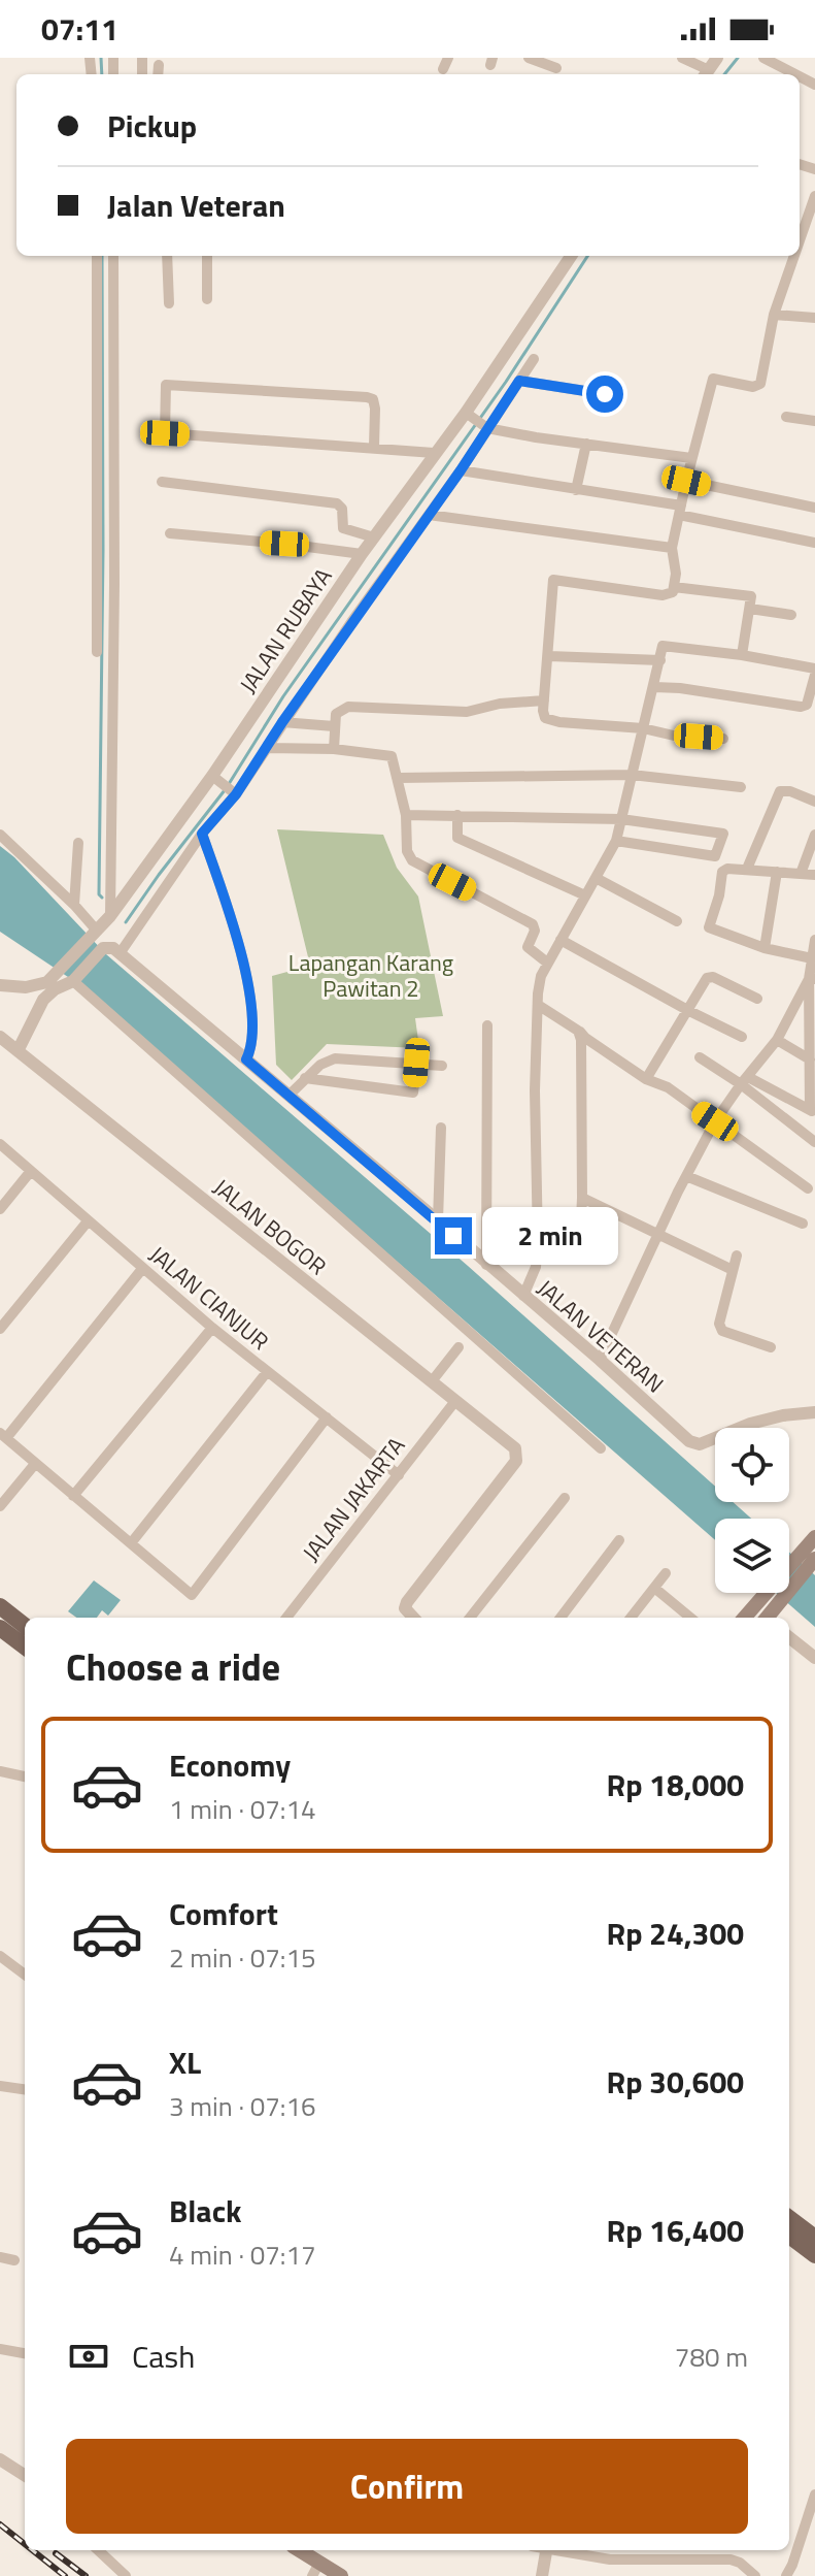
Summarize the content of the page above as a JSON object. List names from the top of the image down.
{
  "streets": {
    "street": [
      "JALAN RUBAYA",
      "JALAN BOGOR",
      "JALAN CIANJUR",
      "JALAN VETERAN",
      "JALAN JAKARTA"
    ]
  },
  "crossings": [
    ["JALAN BOGOR", "JALAN JAKARTA"],
    ["JALAN CIANJUR", "JALAN JAKARTA"]
  ],
  "parks": ["Lapangan Karang Pawitan 2"],
  "page": {
    "status": "07:11",
    "banner": ["Pickup", "Jalan Veteran"],
    "bubble": "2 min",
    "heading": "Choose a ride",
    "list": [
      {
        "name": "Economy",
        "note": "1 min · 07:14",
        "value": "Rp 18,000"
      },
      {
        "name": "Comfort",
        "note": "2 min · 07:15",
        "value": "Rp 24,300"
      },
      {
        "name": "XL",
        "note": "3 min · 07:16",
        "value": "Rp 30,600"
      },
      {
        "name": "Black",
        "note": "4 min · 07:17",
        "value": "Rp 16,400"
      }
    ],
    "pay": ["Cash", "780 m"],
    "buttons": "Confirm"
  }
}
